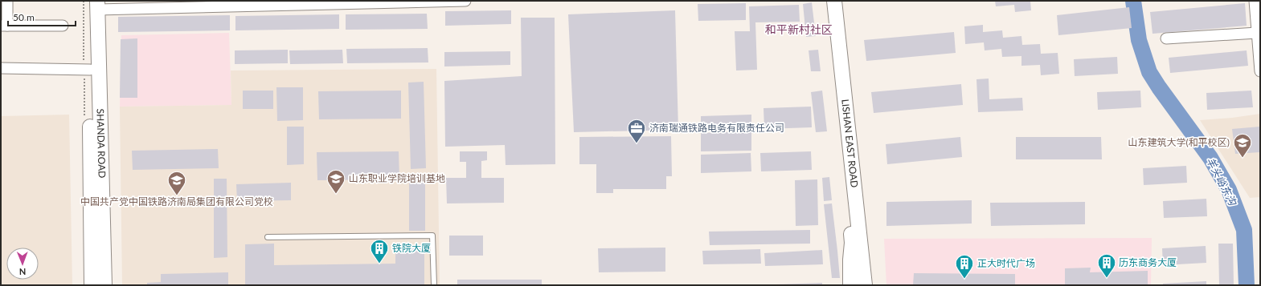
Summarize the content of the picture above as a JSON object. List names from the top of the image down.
{
  "streets": {
    "street": ["SHANDA ROAD", "LISHAN EAST ROAD"]
  },
  "districts": ["和平新村社区"],
  "water": ["羊头峪东沟"],
  "places": {
    "office": ["济南瑞通铁路电务有限责任公司"],
    "school or university": ["山东建筑大学(和平校区)", "山东职业学院培训基地", "中国共产党中国铁路济南局集团有限公司党校"],
    "building": ["铁院大厦", "历东商务大厦", "正大时代广场"]
  },
  "scale_bar": "50 m",
  "north": "bottom"
}
